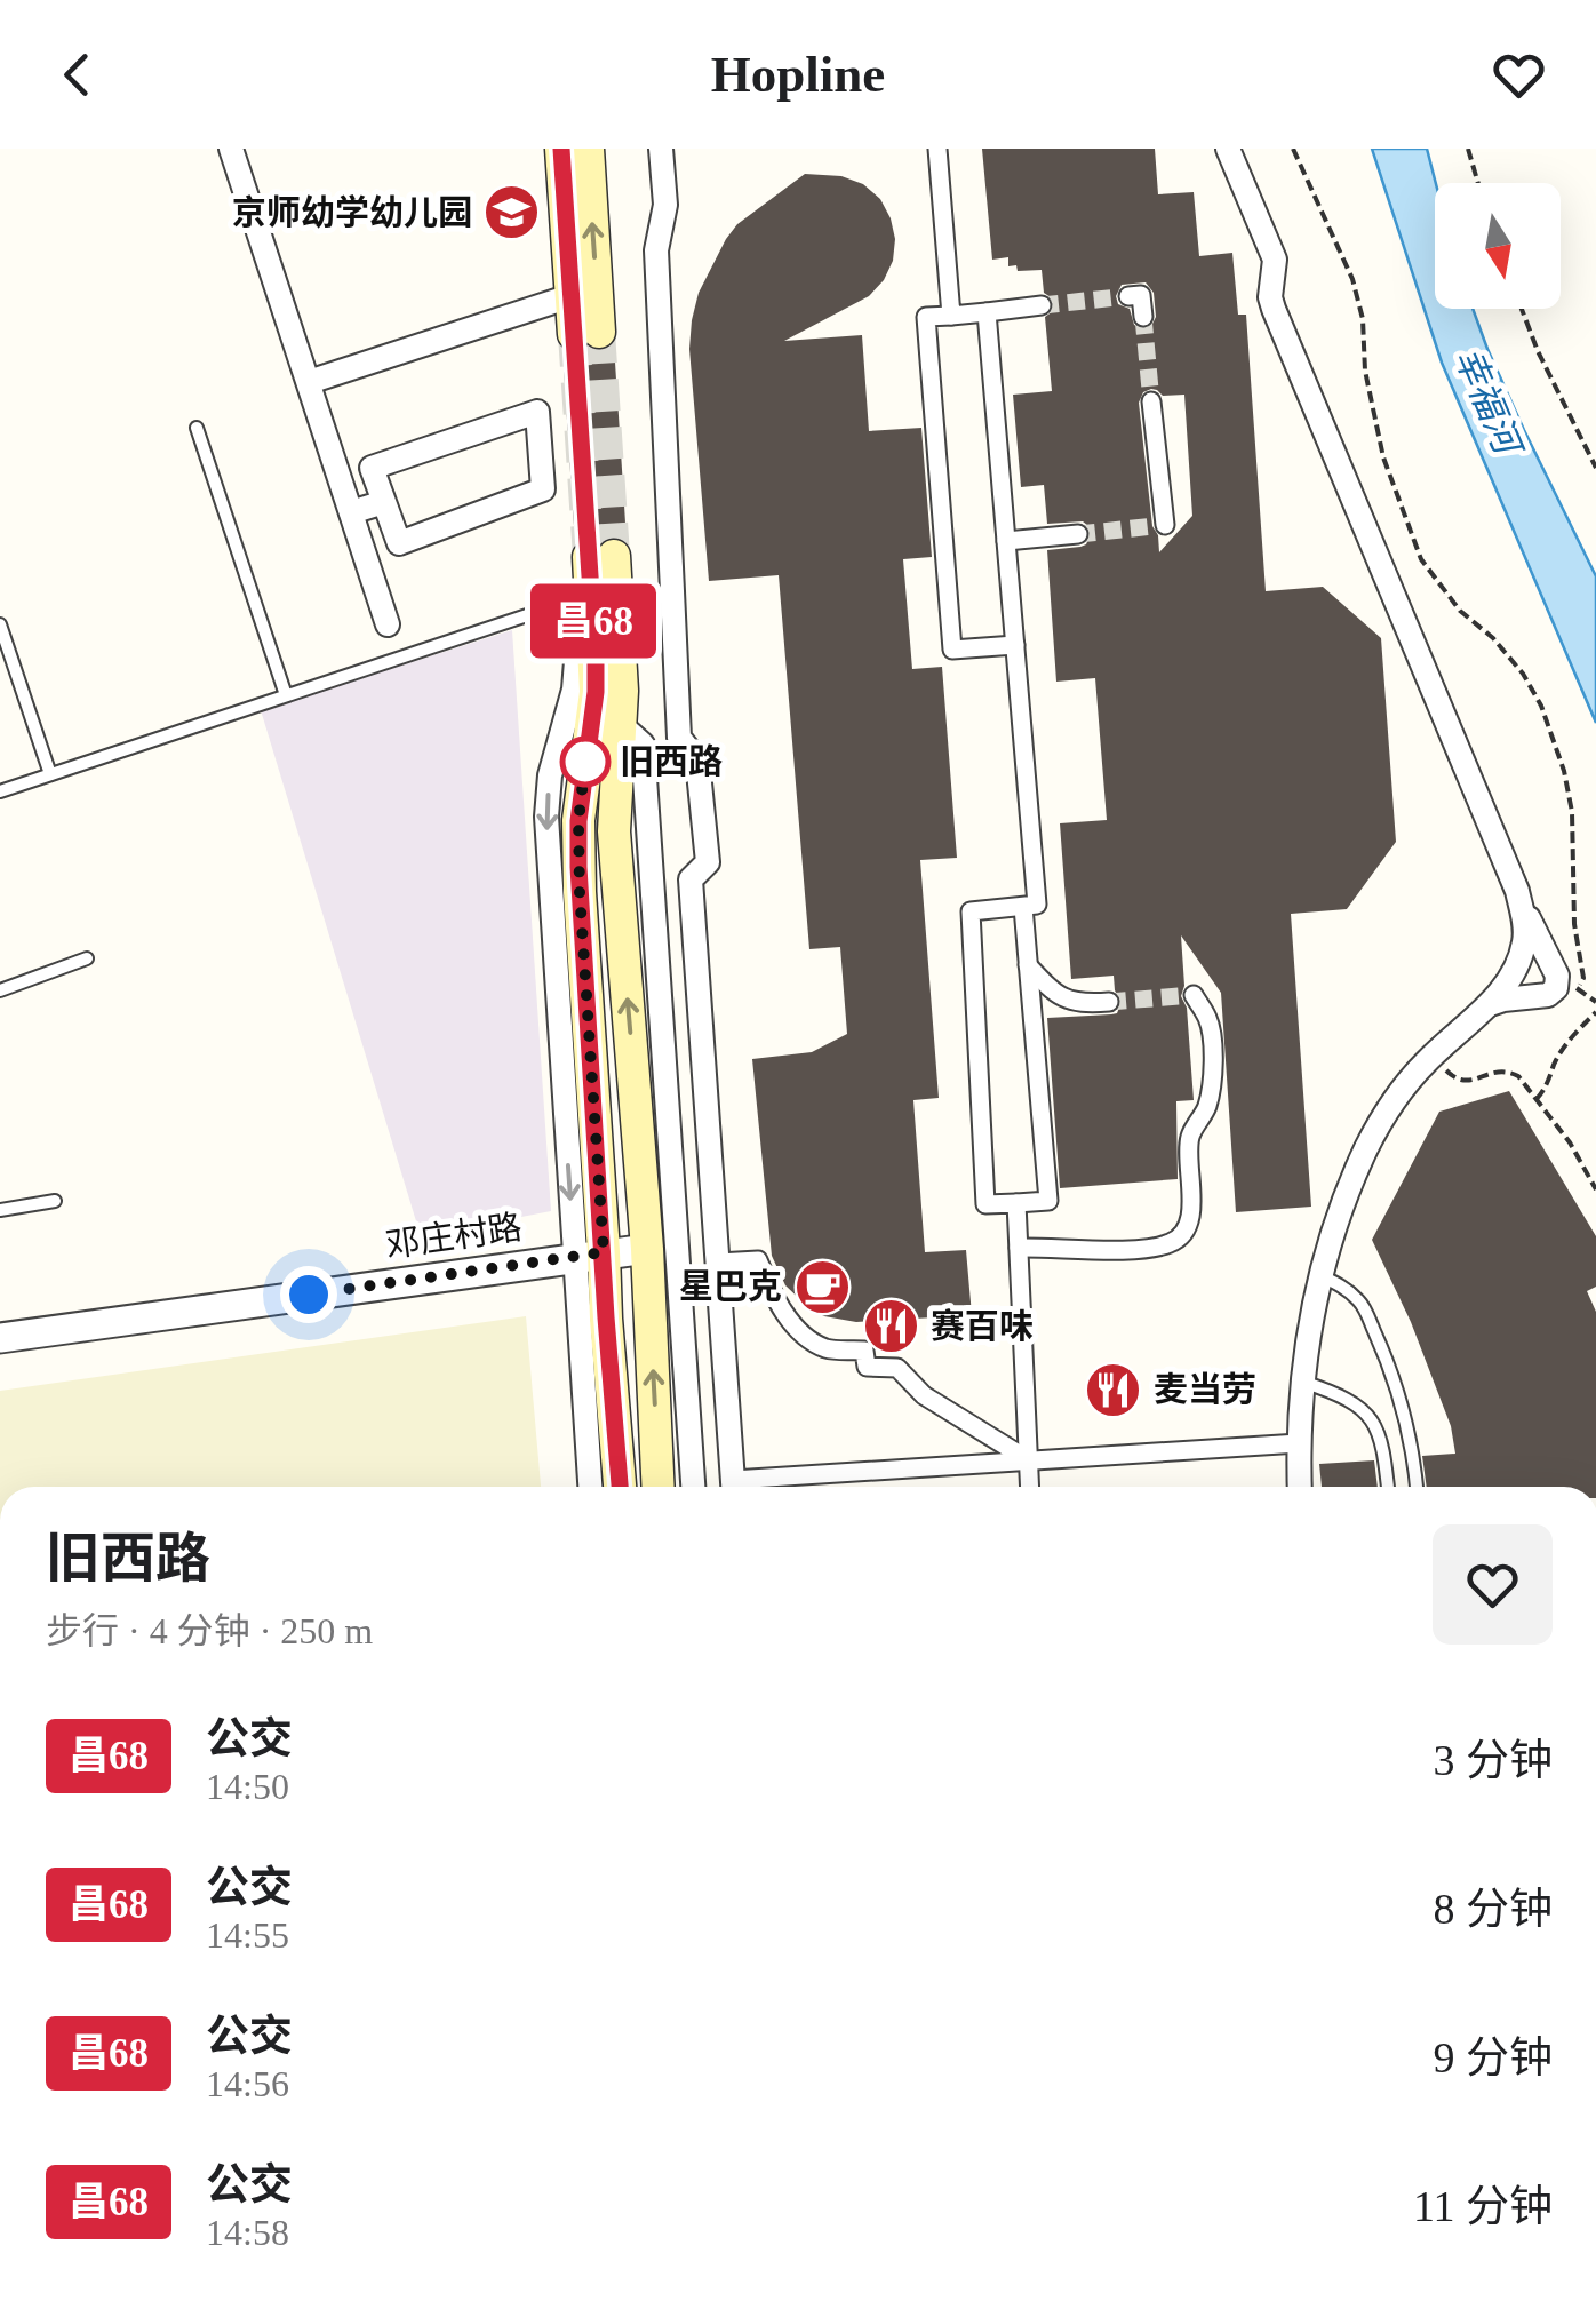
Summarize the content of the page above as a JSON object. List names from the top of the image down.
{
  "streets": {
    "street": ["邓庄村路"]
  },
  "water": ["幸福河"],
  "places": {
    "school or university": ["京师幼学幼儿园"],
    "other": ["旧西路"],
    "cafe": ["星巴克"],
    "restaurant": ["赛百味", "麦当劳"]
  },
  "lines": ["bus line 昌68"],
  "north": "bottom",
  "page": {
    "header": "Hopline",
    "on_map": "昌68",
    "heading": ["旧西路", "步行 · 4 分钟 · 250 m"],
    "list": [
      {
        "mark": "昌68",
        "name": "公交",
        "note": "14:50",
        "value": "3 分钟"
      },
      {
        "mark": "昌68",
        "name": "公交",
        "note": "14:55",
        "value": "8 分钟"
      },
      {
        "mark": "昌68",
        "name": "公交",
        "note": "14:56",
        "value": "9 分钟"
      },
      {
        "mark": "昌68",
        "name": "公交",
        "note": "14:58",
        "value": "11 分钟"
      }
    ]
  }
}
